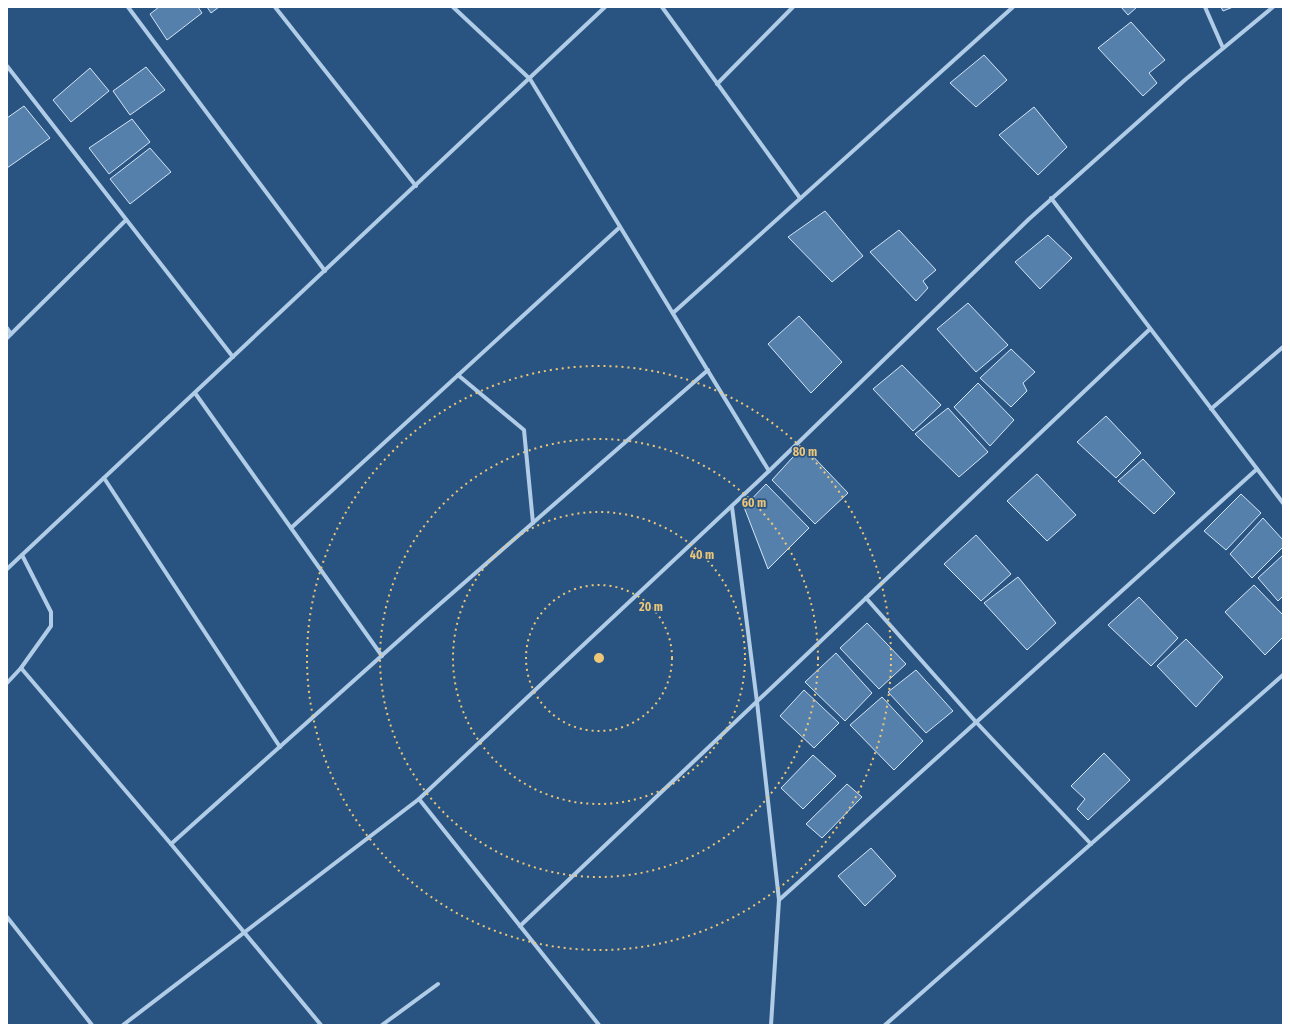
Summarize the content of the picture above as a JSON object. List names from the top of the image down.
{
  "rings": [
    "80 m",
    "60 m",
    "40 m",
    "20 m"
  ]
}
